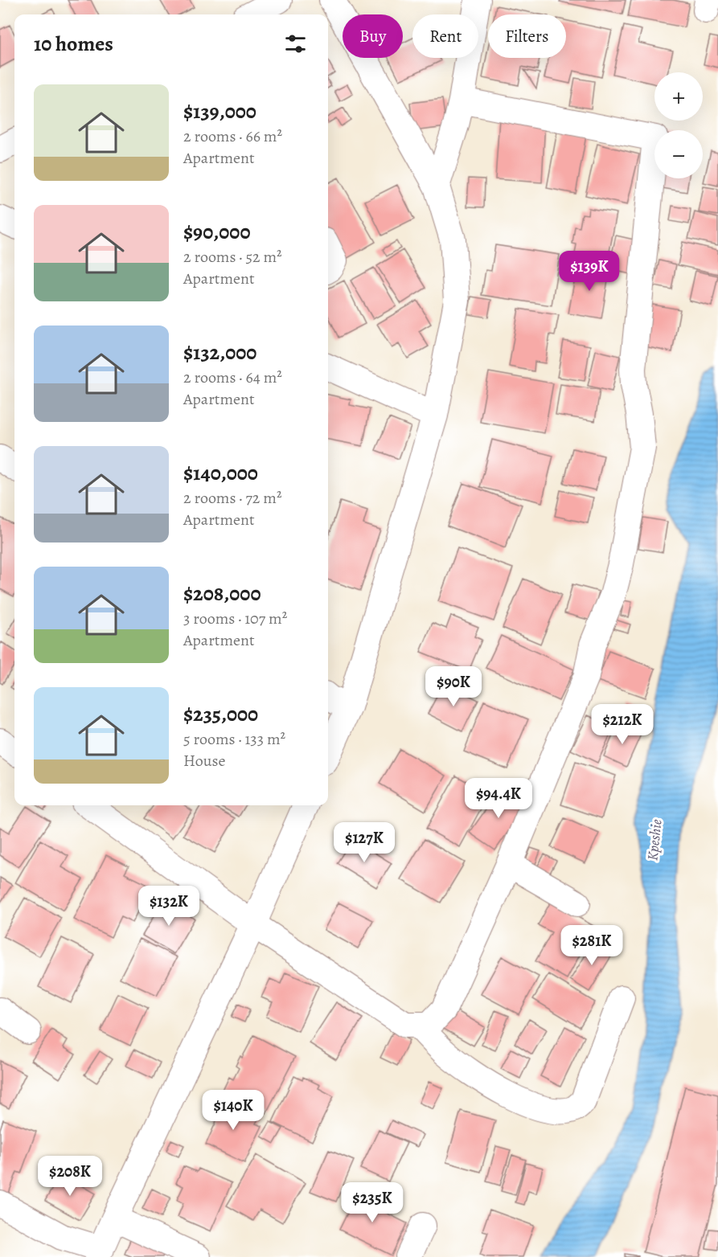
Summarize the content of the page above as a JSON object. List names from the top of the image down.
{
  "water": ["Kpeshie"],
  "page": {
    "chip": ["Buy", "Rent", "Filters"],
    "heading": "10 homes",
    "map_buttons": ["+", "−"],
    "list": [
      {
        "name": "$139,000",
        "note": "2 rooms · 66 m² · Apartment"
      },
      {
        "name": "$90,000",
        "note": "2 rooms · 52 m² · Apartment"
      },
      {
        "name": "$132,000",
        "note": "2 rooms · 64 m² · Apartment"
      },
      {
        "name": "$140,000",
        "note": "2 rooms · 72 m² · Apartment"
      },
      {
        "name": "$208,000",
        "note": "3 rooms · 107 m² · Apartment"
      },
      {
        "name": "$235,000",
        "note": "5 rooms · 133 m² · House"
      }
    ],
    "price": [
      "$139K",
      "$90K",
      "$212K",
      "$94.4K",
      "$127K",
      "$132K",
      "$281K",
      "$140K",
      "$208K",
      "$235K"
    ]
  }
}
